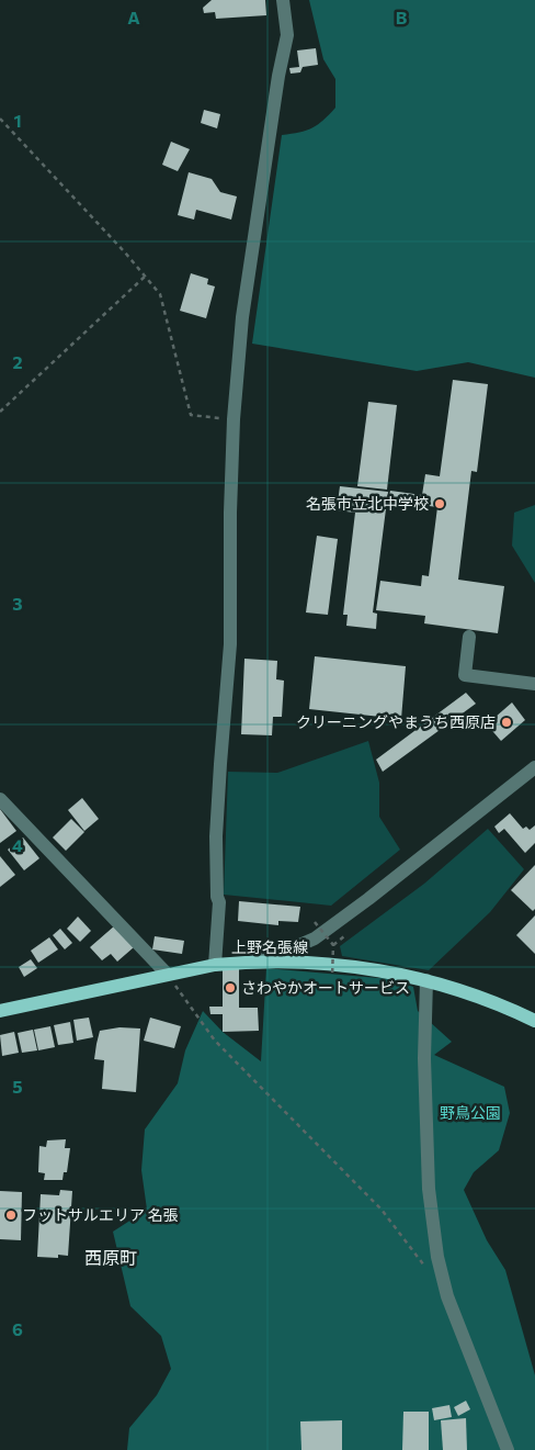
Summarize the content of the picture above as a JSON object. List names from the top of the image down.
{
  "streets": {
    "main road": ["上野名張線"]
  },
  "districts": ["西原町"],
  "parks": ["野鳥公園"],
  "places": [
    "名張市立北中学校",
    "クリーニングやまうち西原店",
    "さわやかオートサービス",
    "フットサルエリア 名張"
  ],
  "grid": {
    "columns": ["A", "B"],
    "rows": [
      "1",
      "2",
      "3",
      "4",
      "5",
      "6"
    ]
  }
}
